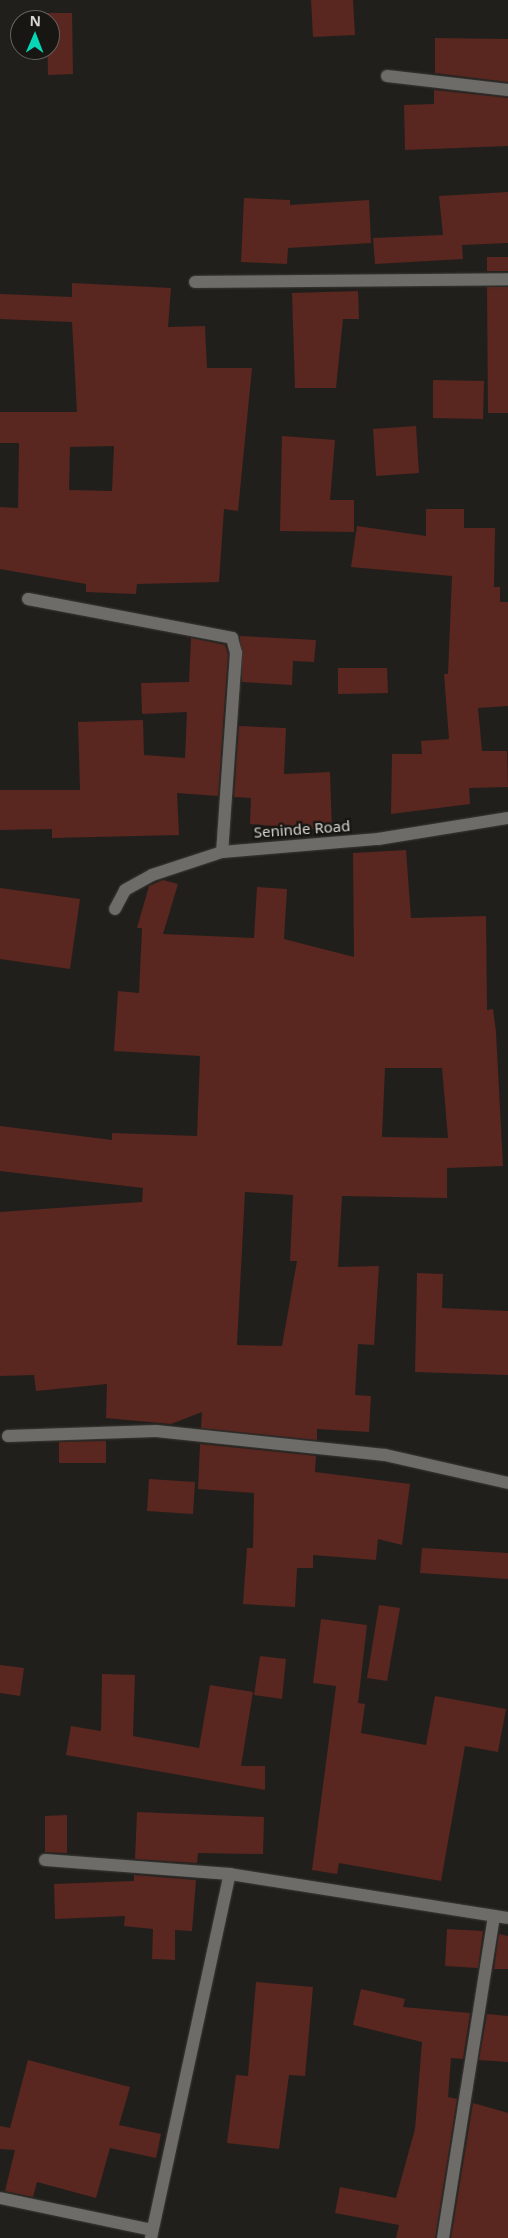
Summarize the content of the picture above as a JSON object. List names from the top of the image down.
{
  "streets": {
    "street": ["Seninde Road"]
  },
  "north": "top"
}
